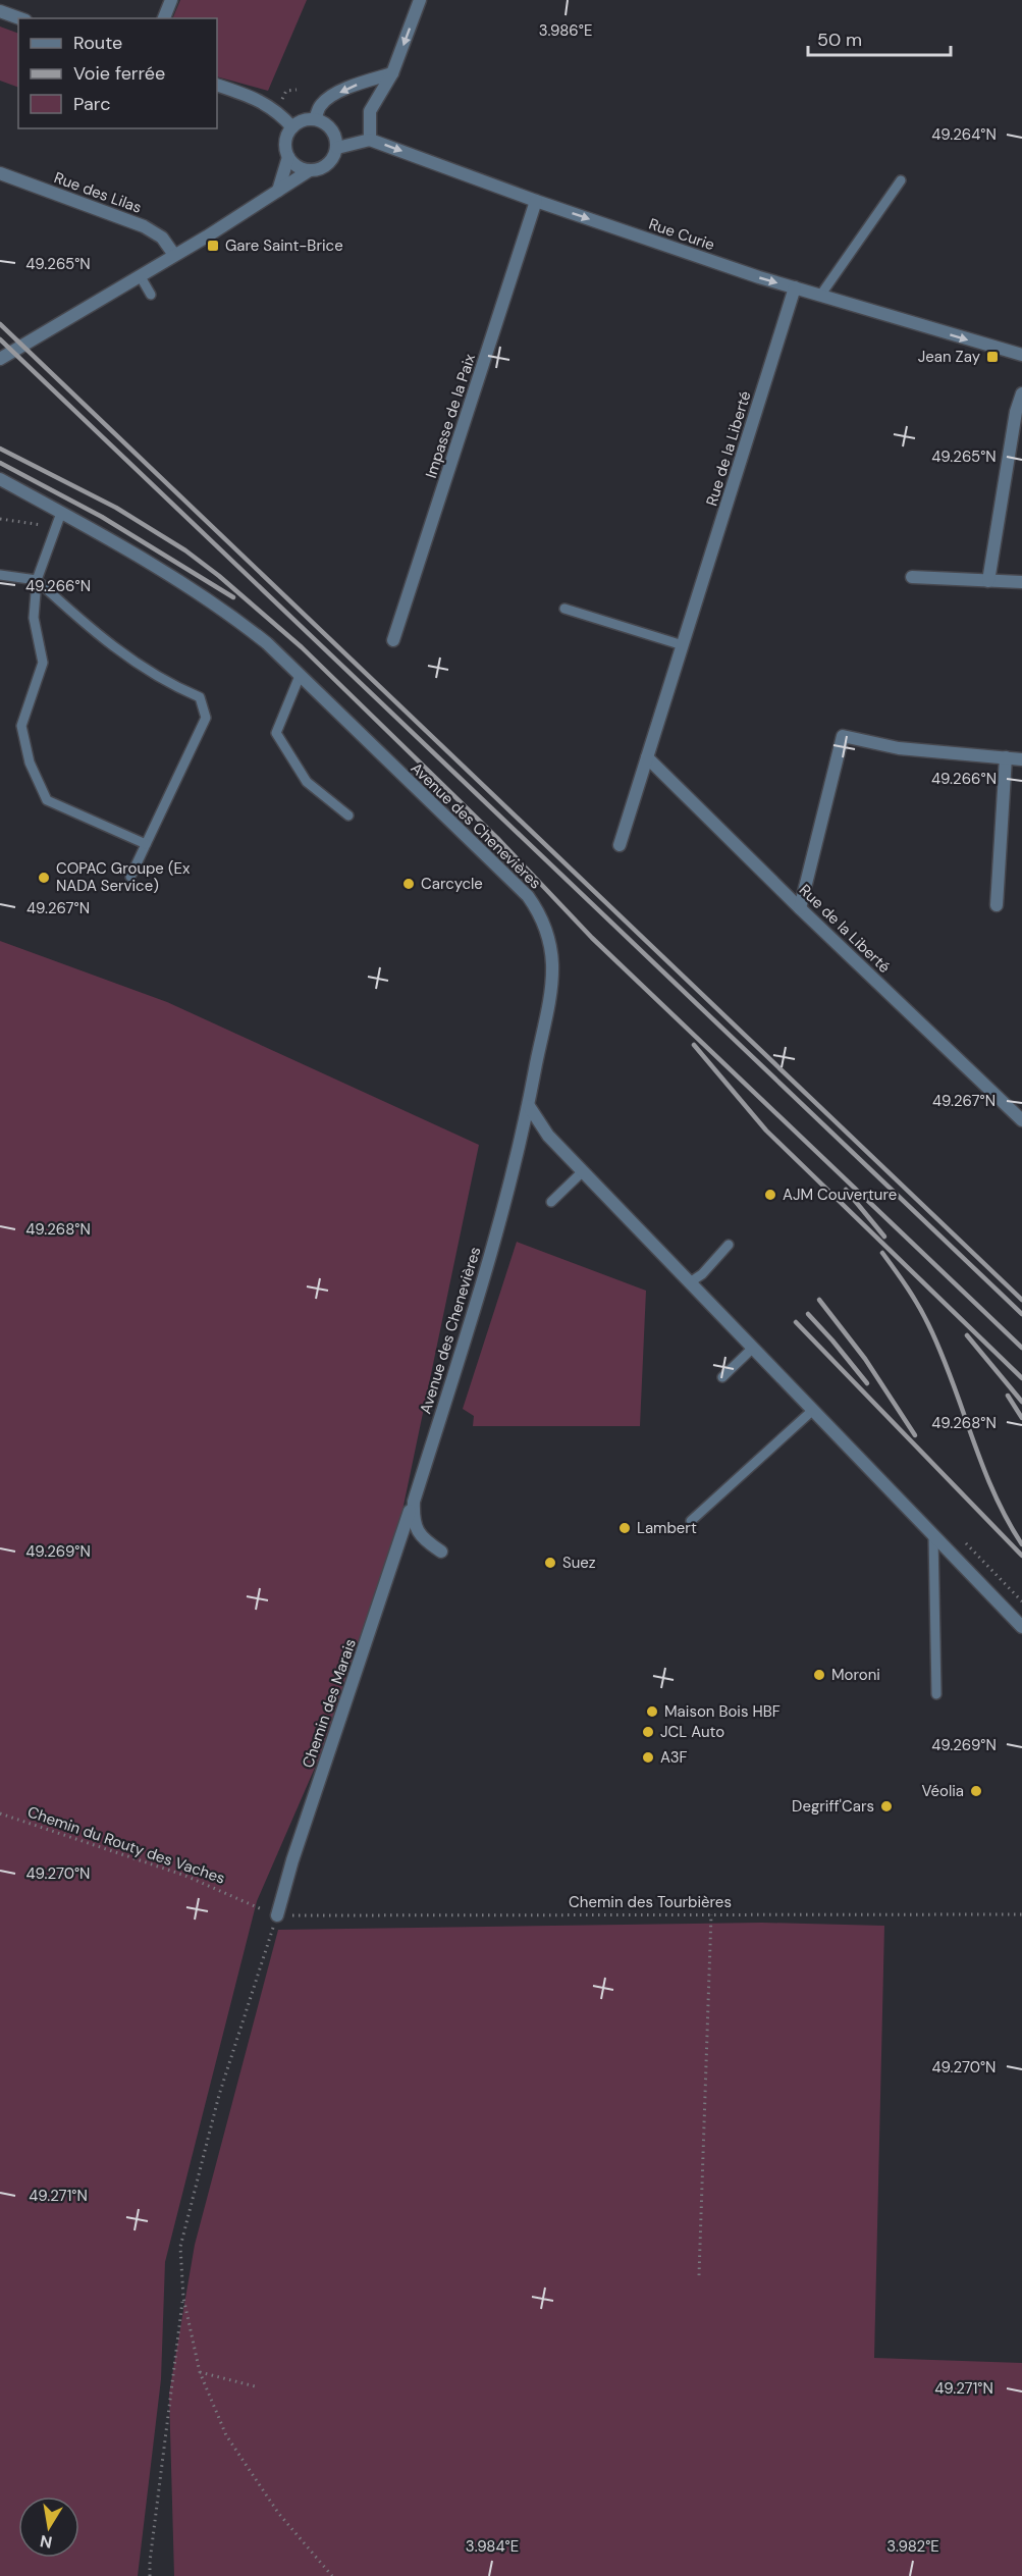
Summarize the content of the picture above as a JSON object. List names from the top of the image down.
{
  "streets": {
    "street": [
      "Rue des Lilas",
      "Rue Curie",
      "Impasse de la Paix",
      "Rue de la Liberté",
      "Avenue des Chenevières",
      "Chemin des Marais"
    ],
    "path": ["Chemin du Routy des Vaches", "Chemin des Tourbières"]
  },
  "crossings": [
    ["Rue Curie", "Impasse de la Paix"],
    ["Rue Curie", "Rue de la Liberté"],
    ["Avenue des Chenevières", "Chemin des Marais"],
    ["Chemin des Marais", "Chemin du Routy des Vaches"],
    ["Chemin des Marais", "Chemin des Tourbières"],
    ["Chemin du Routy des Vaches", "Chemin des Tourbières"]
  ],
  "one_way": ["Rue Curie"],
  "places": {
    "transit": ["Gare Saint-Brice", "Jean Zay"],
    "other": [
      "COPAC Groupe (Ex NADA Service)",
      "Carcycle",
      "AJM Couverture",
      "Lambert",
      "Suez",
      "Moroni",
      "Maison Bois HBF",
      "JCL Auto",
      "A3F",
      "Véolia",
      "Degriff'Cars"
    ]
  },
  "legend": ["Route", "Voie ferrée", "Parc"],
  "scale_bar": "50 m",
  "north": "bottom",
  "coordinates": [
    "3.986°E",
    "49.264°N",
    "49.265°N",
    "49.266°N",
    "49.267°N",
    "49.268°N",
    "49.269°N",
    "49.270°N",
    "49.271°N",
    "3.984°E",
    "3.982°E"
  ]
}
